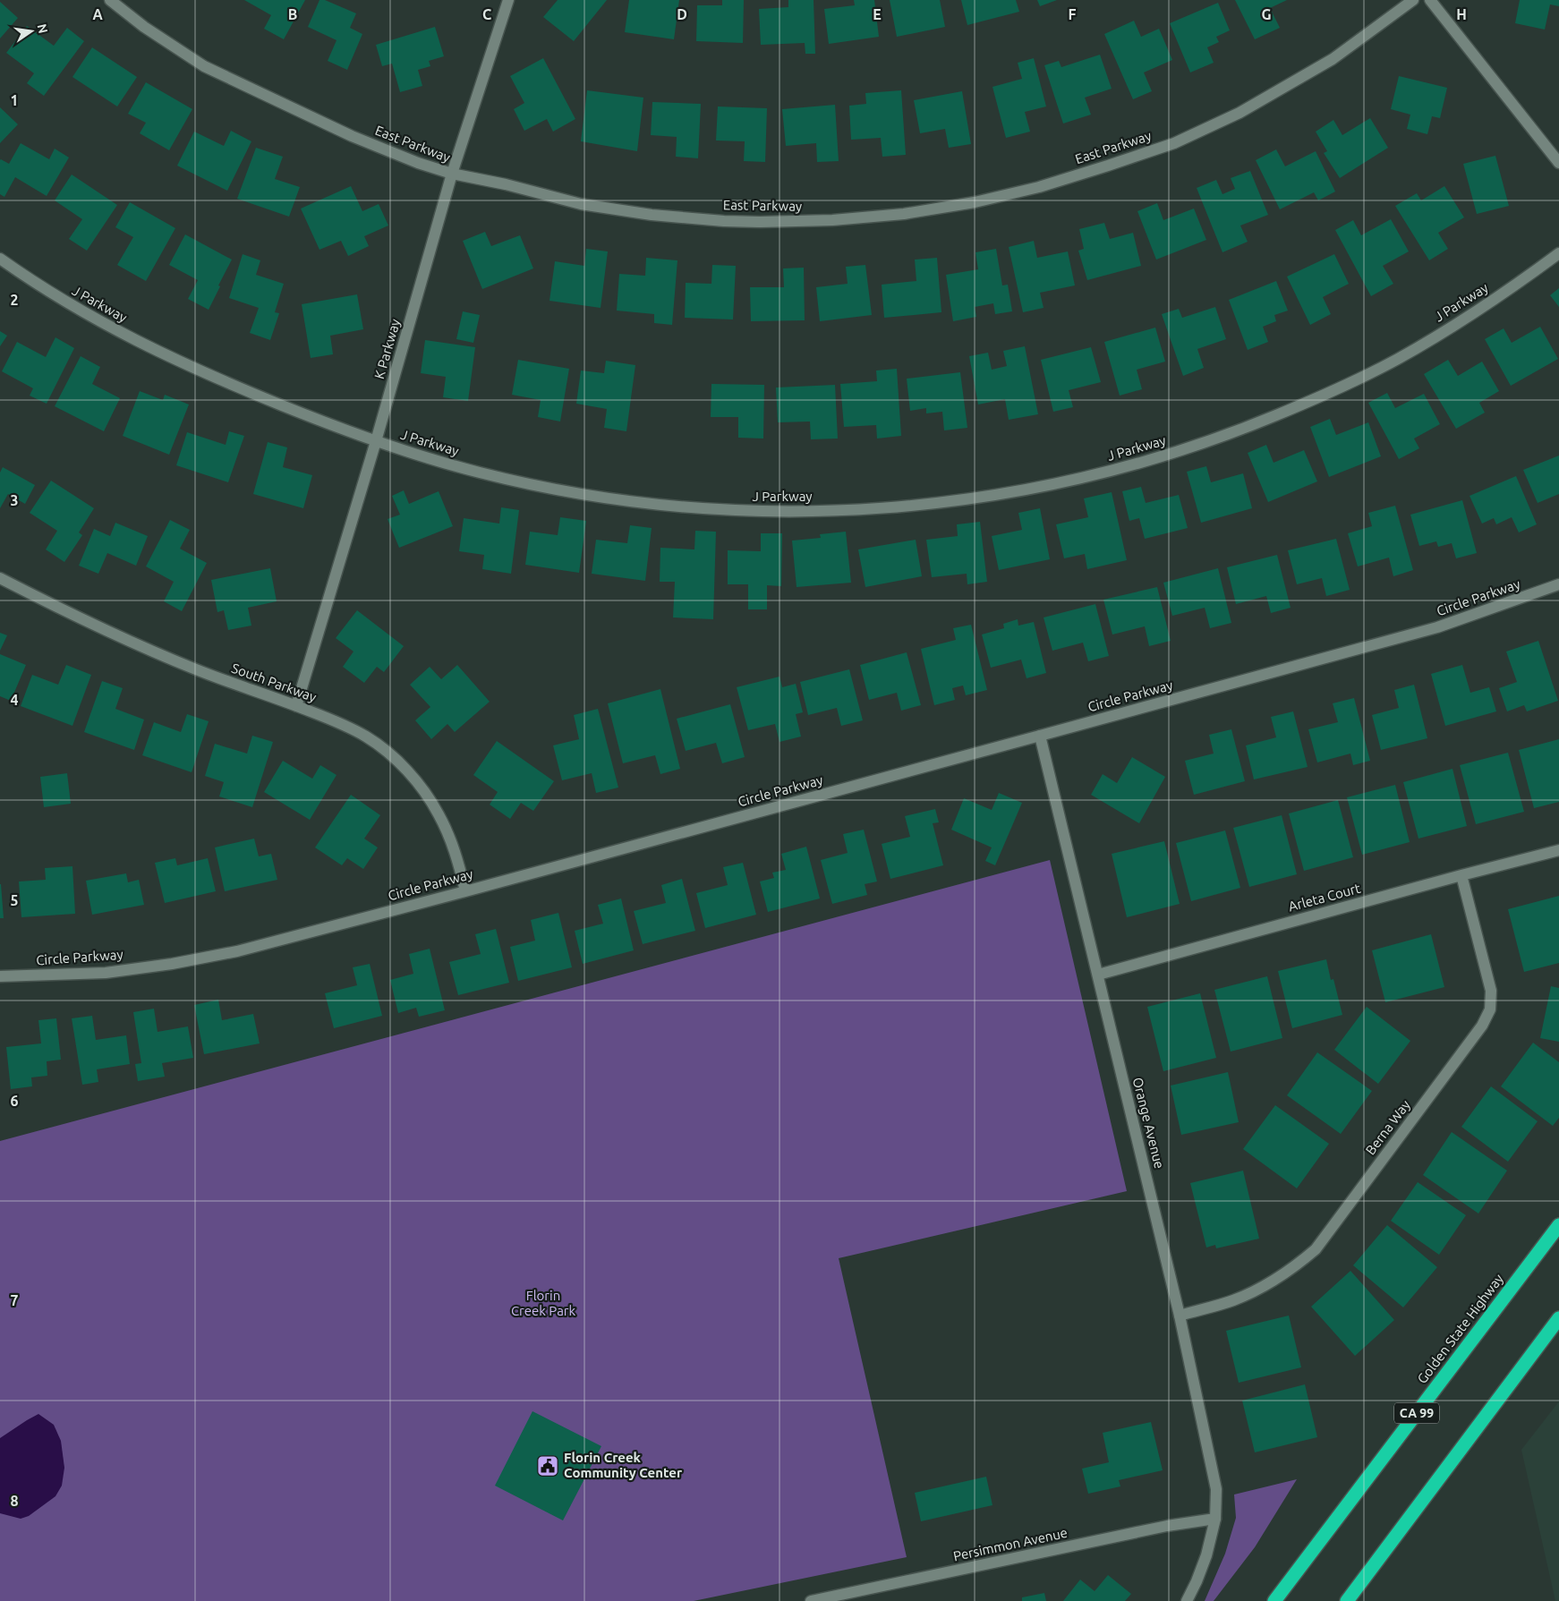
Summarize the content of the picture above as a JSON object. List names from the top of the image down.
{
  "streets": {
    "highway": ["Golden State Highway", "CA 99"],
    "street": [
      "East Parkway",
      "J Parkway",
      "K Parkway",
      "Circle Parkway",
      "South Parkway",
      "Arleta Court",
      "Orange Avenue",
      "Berna Way",
      "Persimmon Avenue"
    ]
  },
  "crossings": [
    ["East Parkway", "K Parkway"],
    ["J Parkway", "K Parkway"],
    ["K Parkway", "South Parkway"],
    ["Circle Parkway", "South Parkway"],
    ["Circle Parkway", "Orange Avenue"],
    ["Arleta Court", "Orange Avenue"],
    ["Arleta Court", "Berna Way"],
    ["Orange Avenue", "Berna Way"],
    ["Orange Avenue", "Persimmon Avenue"]
  ],
  "parks": ["Florin Creek Park"],
  "places": {
    "public building": ["Florin Creek Community Center"]
  },
  "north": "right",
  "grid": {
    "columns": [
      "A",
      "B",
      "C",
      "D",
      "E",
      "F",
      "G",
      "H"
    ],
    "rows": [
      "1",
      "2",
      "3",
      "4",
      "5",
      "6",
      "7",
      "8"
    ]
  }
}
